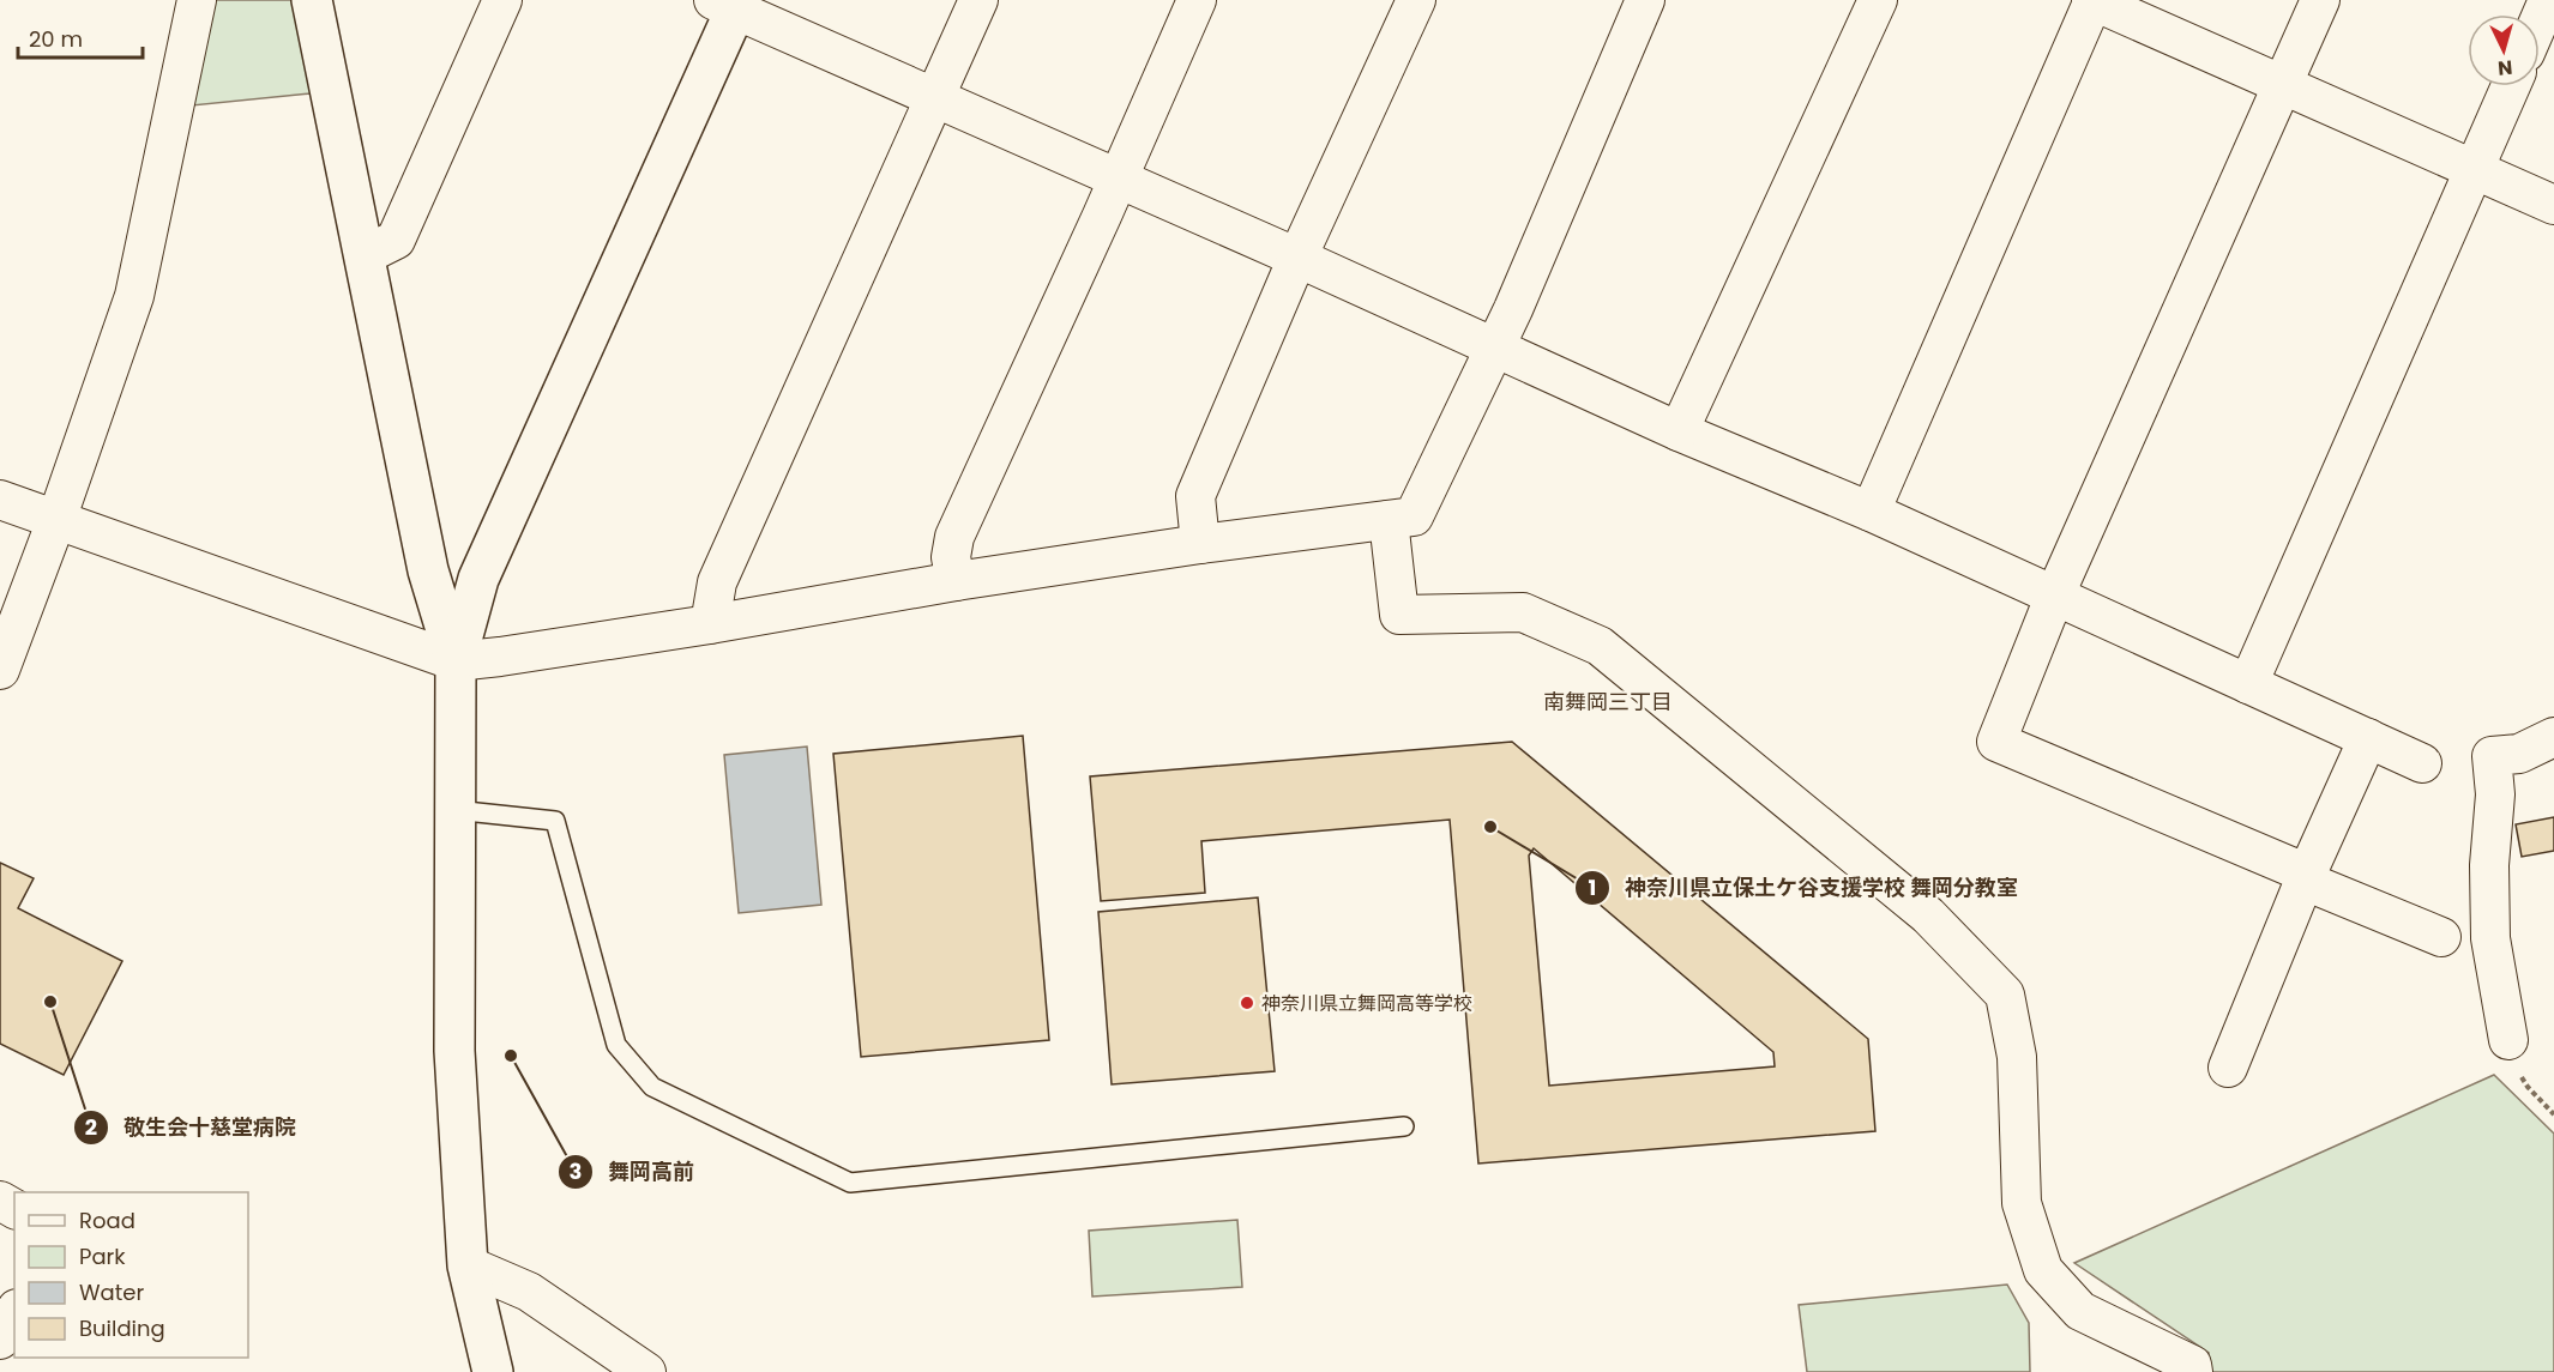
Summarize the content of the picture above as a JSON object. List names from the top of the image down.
{
  "districts": ["南舞岡三丁目"],
  "places": [
    "神奈川県立保土ケ谷支援学校 舞岡分教室",
    "敬生会十慈堂病院",
    "神奈川県立舞岡高等学校",
    "舞岡高前"
  ],
  "legend": [
    "Road",
    "Park",
    "Water",
    "Building"
  ],
  "scale_bar": "20 m",
  "north": "bottom"
}
